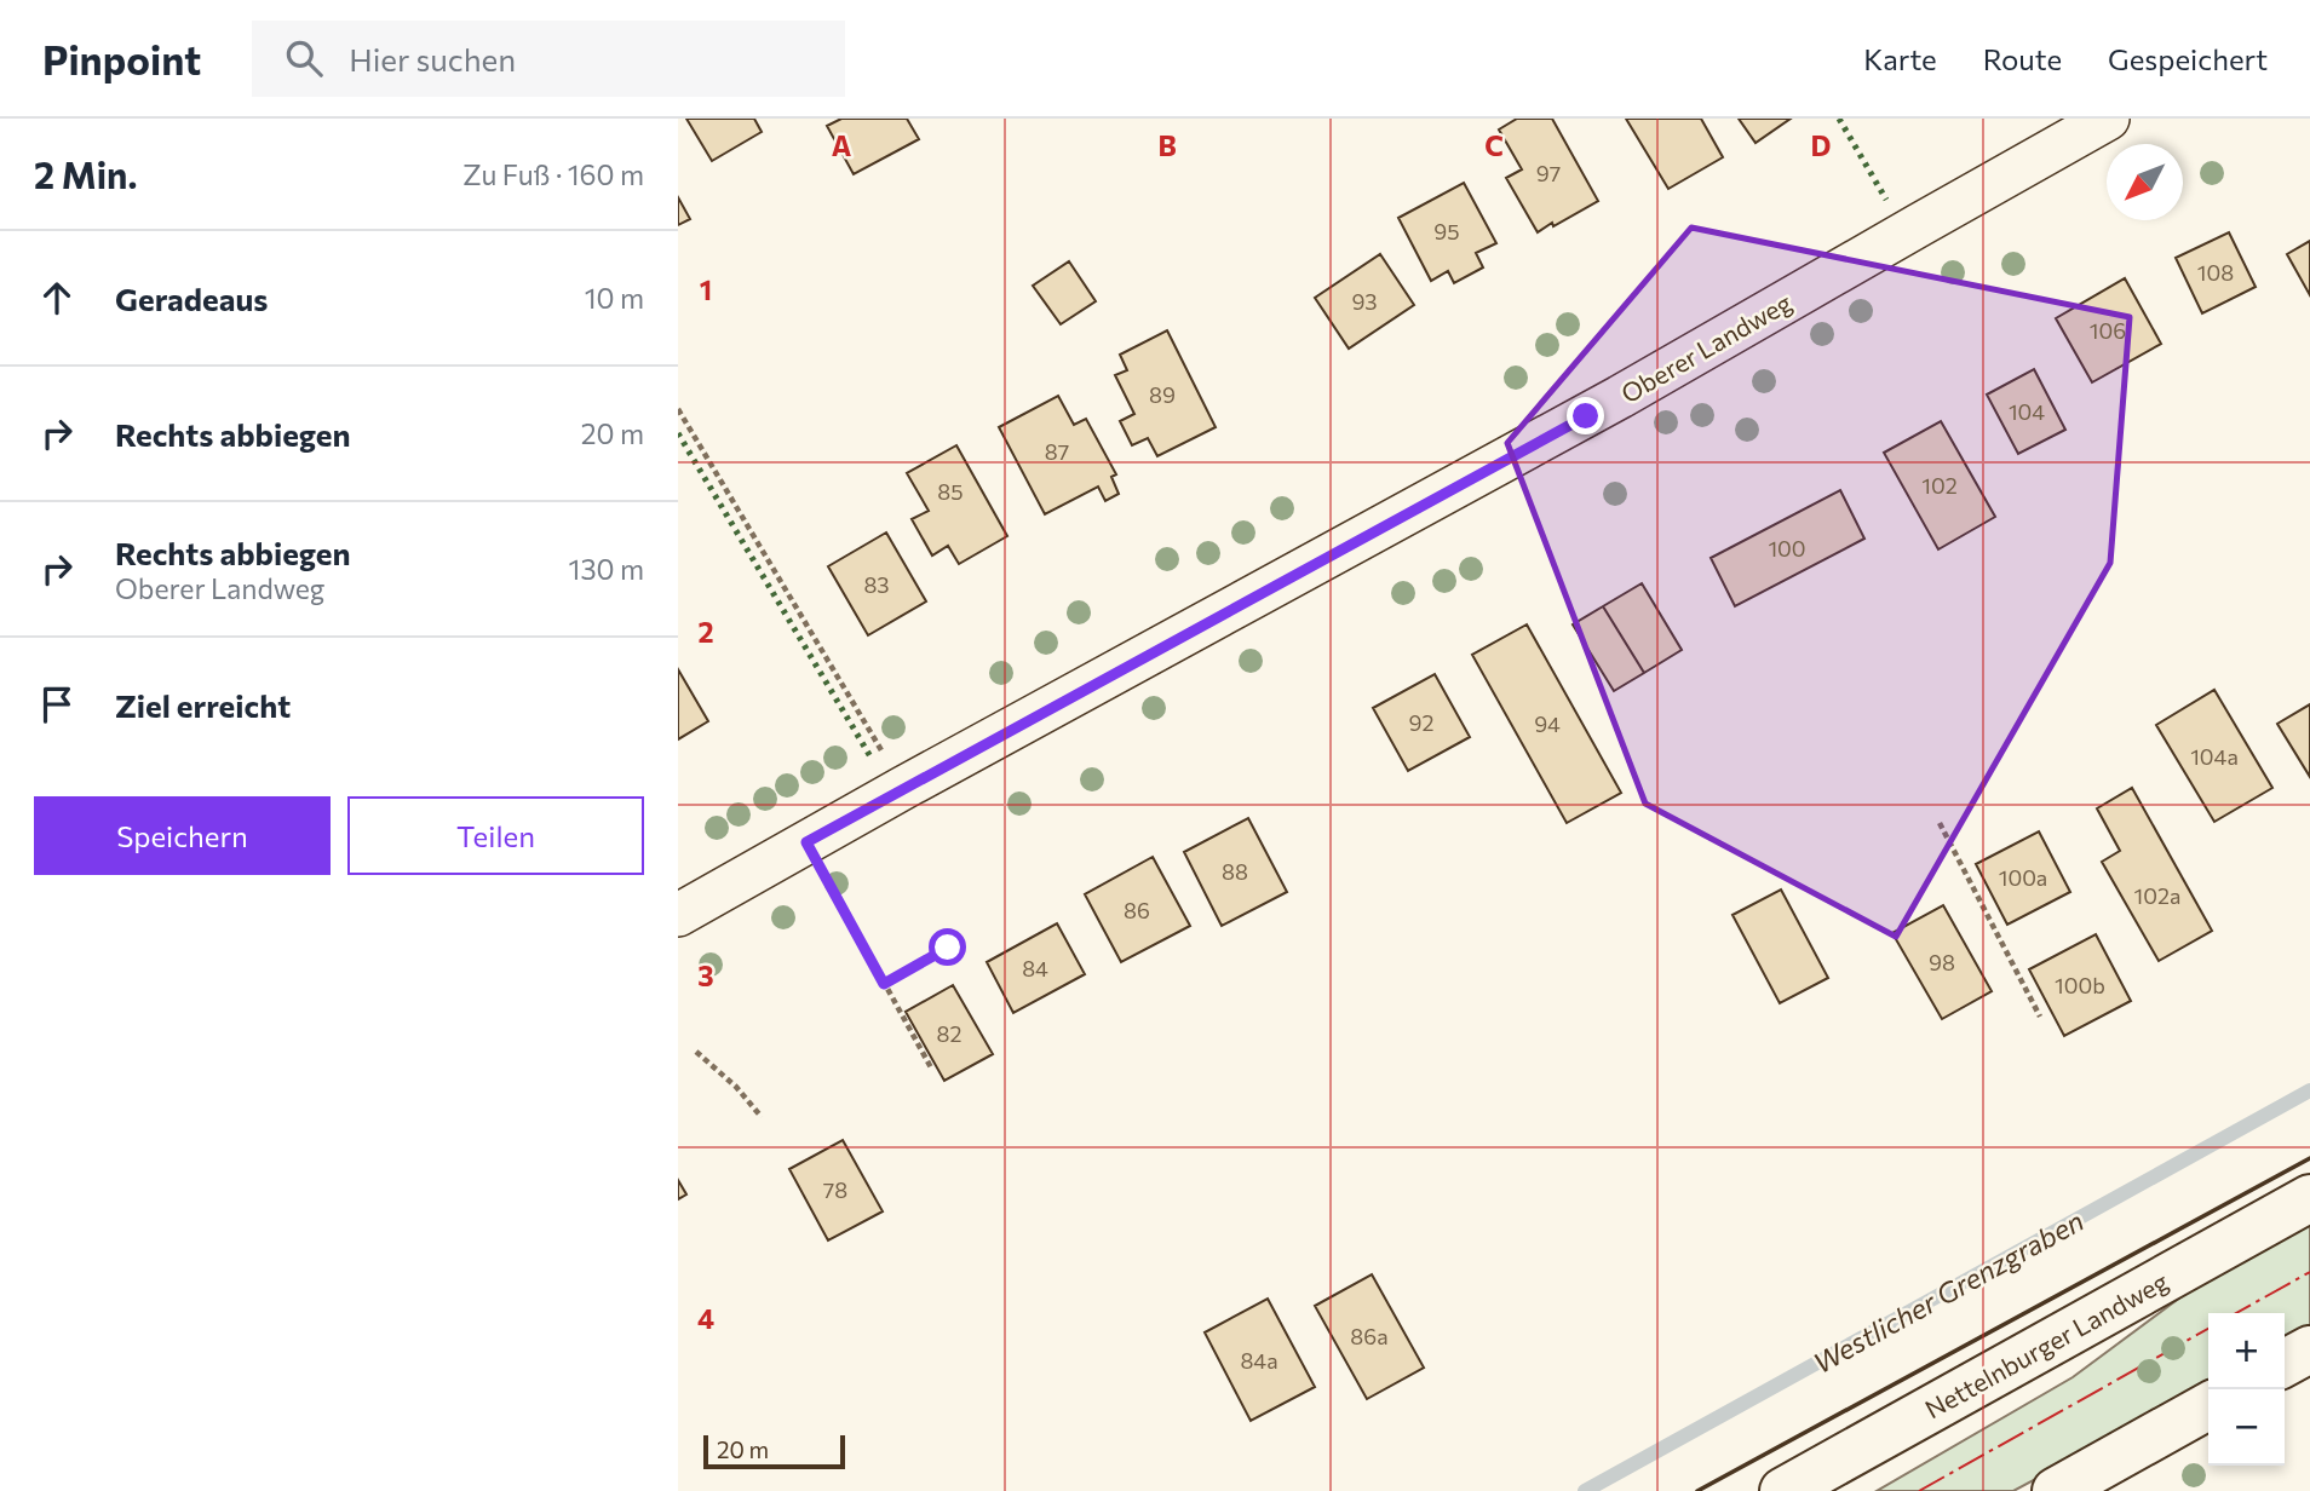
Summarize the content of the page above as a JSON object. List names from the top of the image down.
{
  "streets": {
    "main road": ["Nettelnburger Landweg"],
    "street": ["Oberer Landweg"]
  },
  "water": ["Westlicher Grenzgraben"],
  "house_numbers": [
    "97",
    "95",
    "108",
    "93",
    "106",
    "89",
    "104",
    "87",
    "102",
    "85",
    "100",
    "83",
    "92",
    "94",
    "104a",
    "88",
    "100a",
    "102a",
    "86",
    "98",
    "84",
    "100b",
    "82",
    "78",
    "86a",
    "84a"
  ],
  "scale_bar": "20 m",
  "north": "bottom left",
  "page": {
    "header": "Pinpoint",
    "search": "Hier suchen",
    "nav": ["Karte", "Route", "Gespeichert"],
    "heading": ["2 Min.", "Zu Fuß · 160 m"],
    "list": [
      ["Geradeaus", "10 m"],
      ["Rechts abbiegen", "20 m"],
      ["Rechts abbiegen", "Oberer Landweg", "130 m"],
      "Ziel erreicht"
    ],
    "buttons": ["Speichern", "Teilen"],
    "map_buttons": ["+", "−"],
    "scale": "20 m"
  },
  "grid": {
    "columns": [
      "A",
      "B",
      "C",
      "D"
    ],
    "rows": [
      "1",
      "2",
      "3",
      "4"
    ]
  }
}
